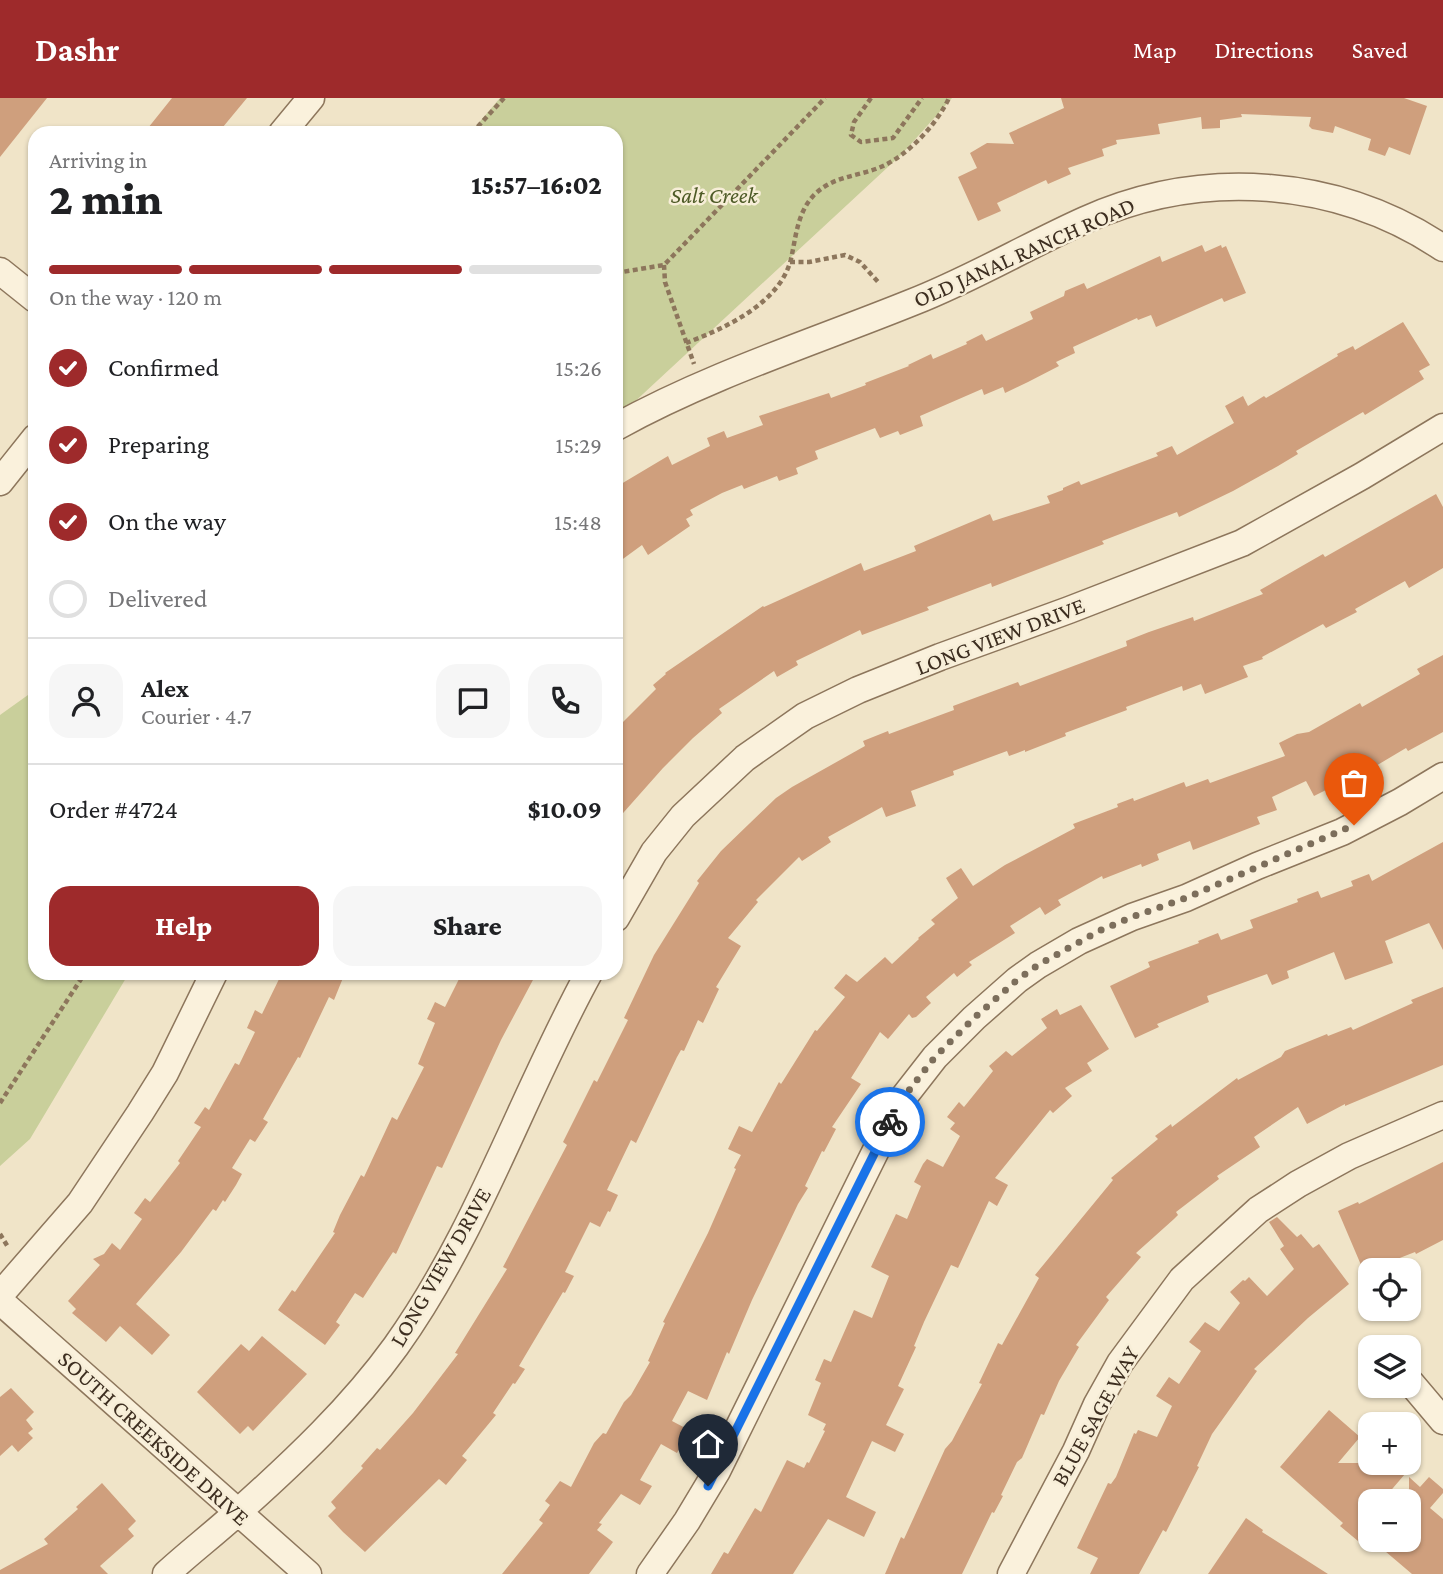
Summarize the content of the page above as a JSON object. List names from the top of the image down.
{
  "streets": {
    "street": [
      "OLD JANAL RANCH ROAD",
      "LONG VIEW DRIVE",
      "BLUE SAGE WAY",
      "SOUTH CREEKSIDE DRIVE"
    ]
  },
  "crossings": [
    ["LONG VIEW DRIVE", "SOUTH CREEKSIDE DRIVE"]
  ],
  "parks": ["Salt Creek"],
  "page": {
    "header": "Dashr",
    "nav": ["Map", "Directions", "Saved"],
    "heading": ["2 min", "Arriving in", "15:57–16:02"],
    "panel": [
      "Alex",
      "Courier · 4.7",
      "Order #4724",
      "$10.09"
    ],
    "bar": "On the way · 120 m",
    "list": [
      ["Confirmed", "15:26"],
      ["Preparing", "15:29"],
      ["On the way", "15:48"],
      "Delivered"
    ],
    "buttons": ["Help", "Share"],
    "map_buttons": ["+", "−"]
  }
}
